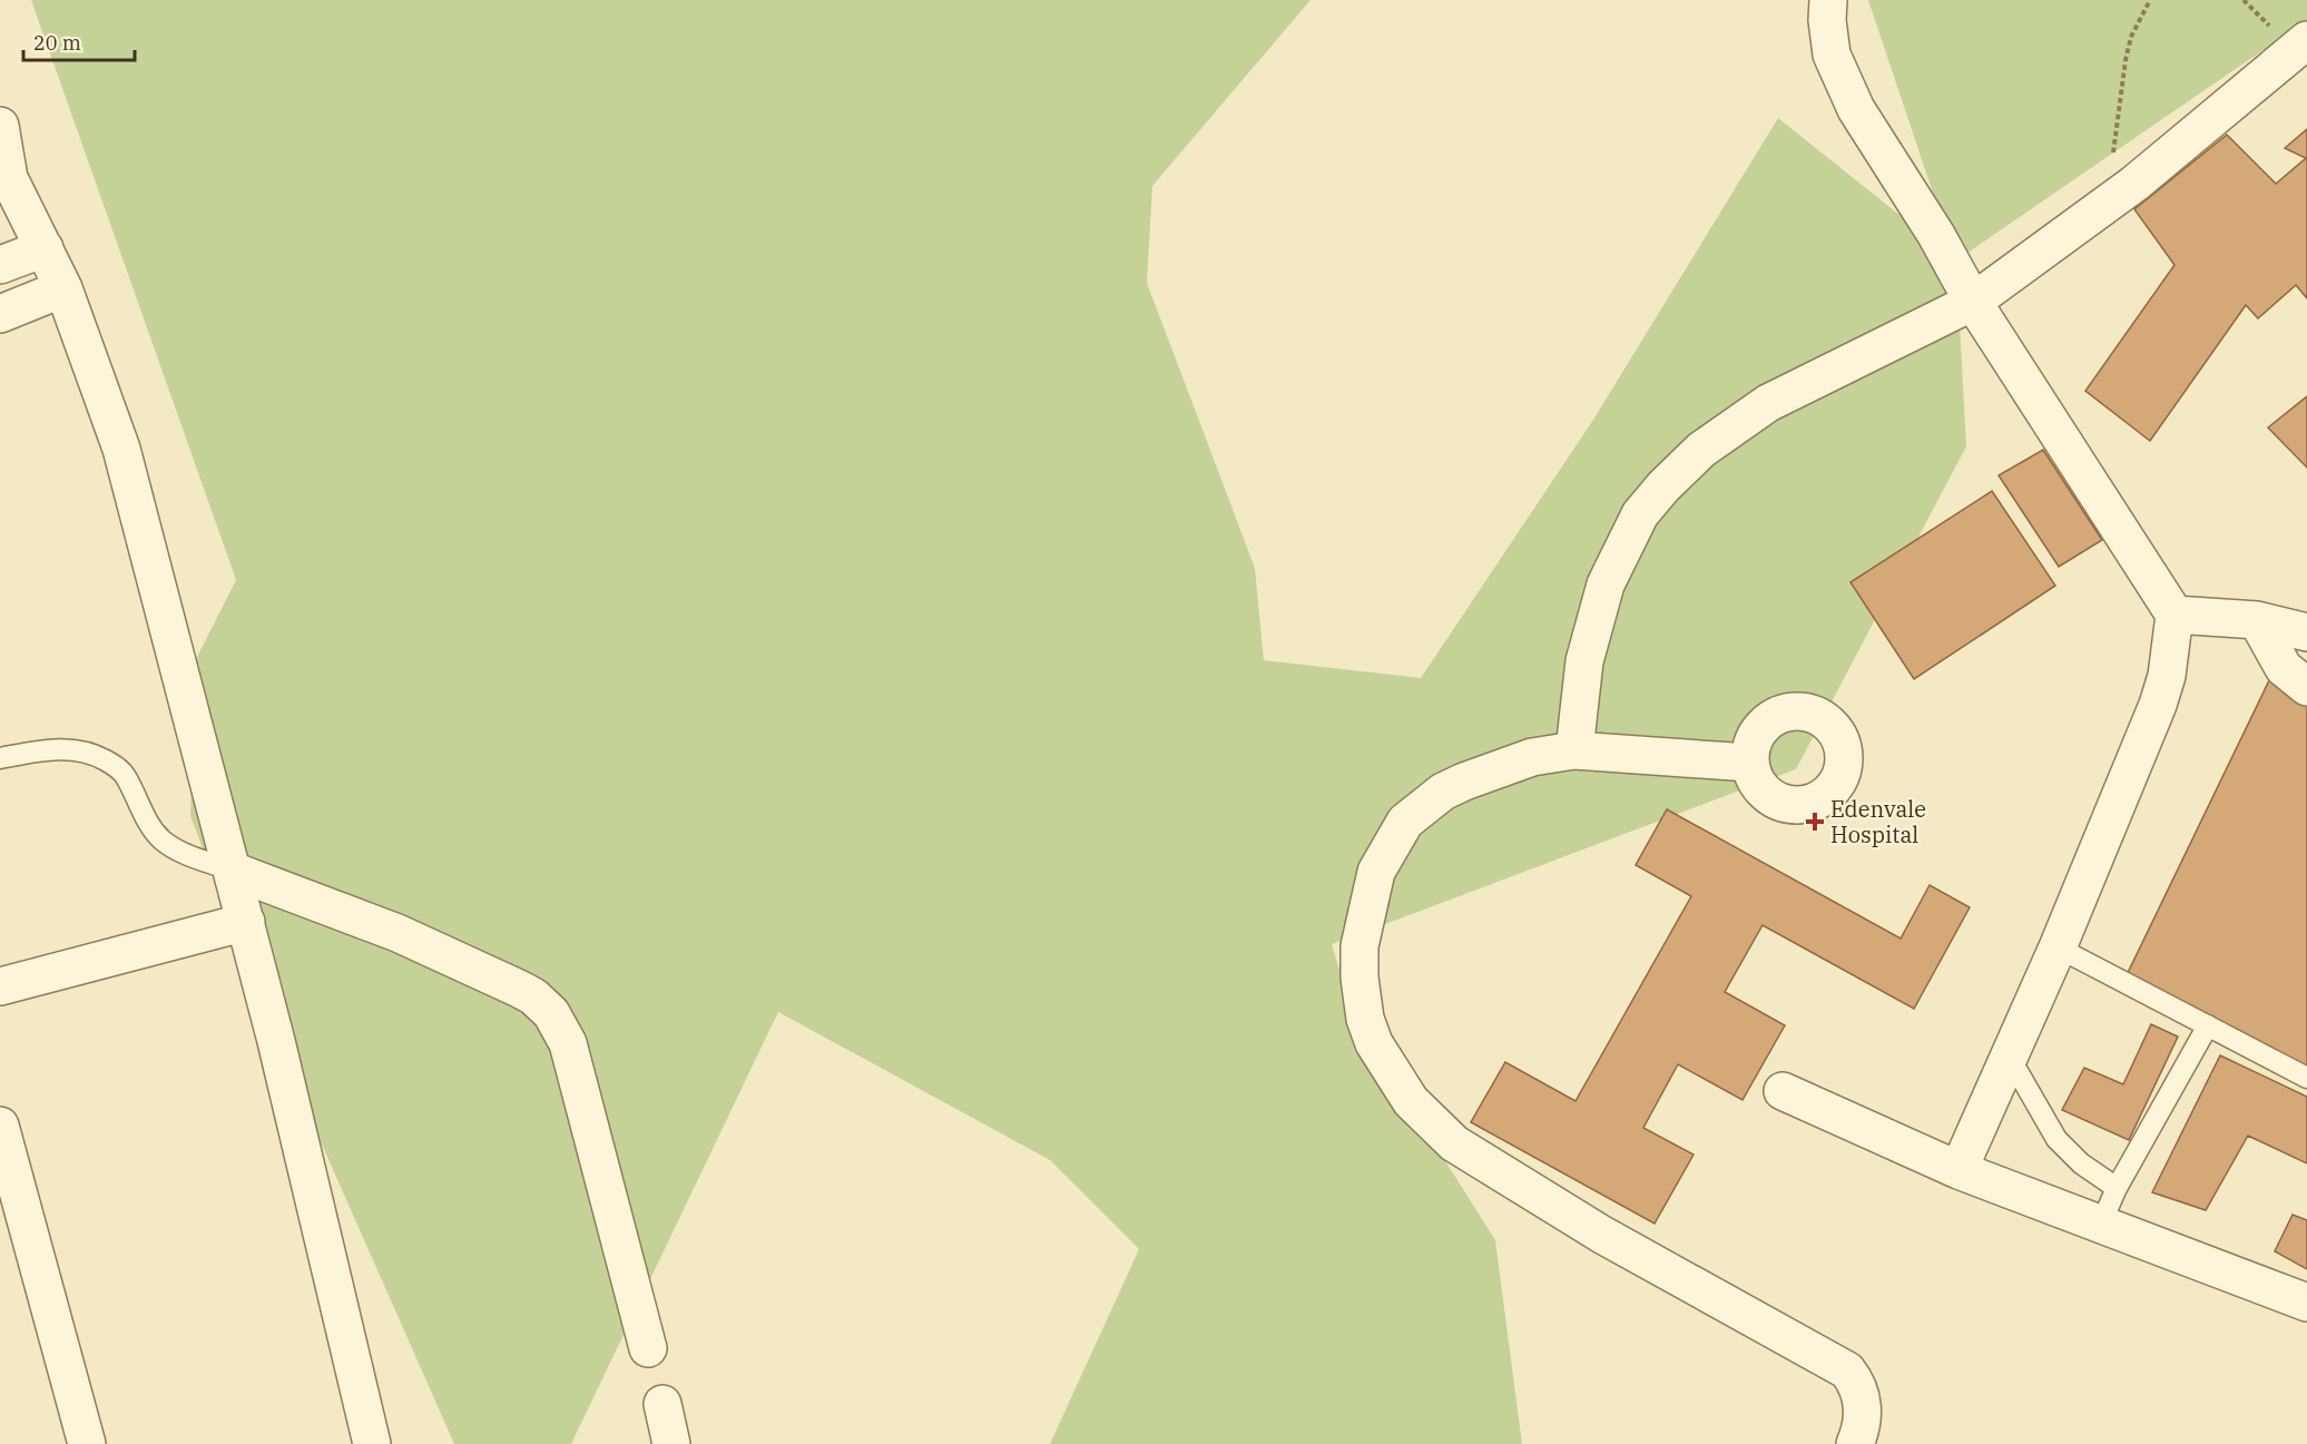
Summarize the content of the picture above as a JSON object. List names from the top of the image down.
{
  "places": {
    "health": ["Edenvale Hospital"]
  },
  "scale_bar": "20 m"
}
